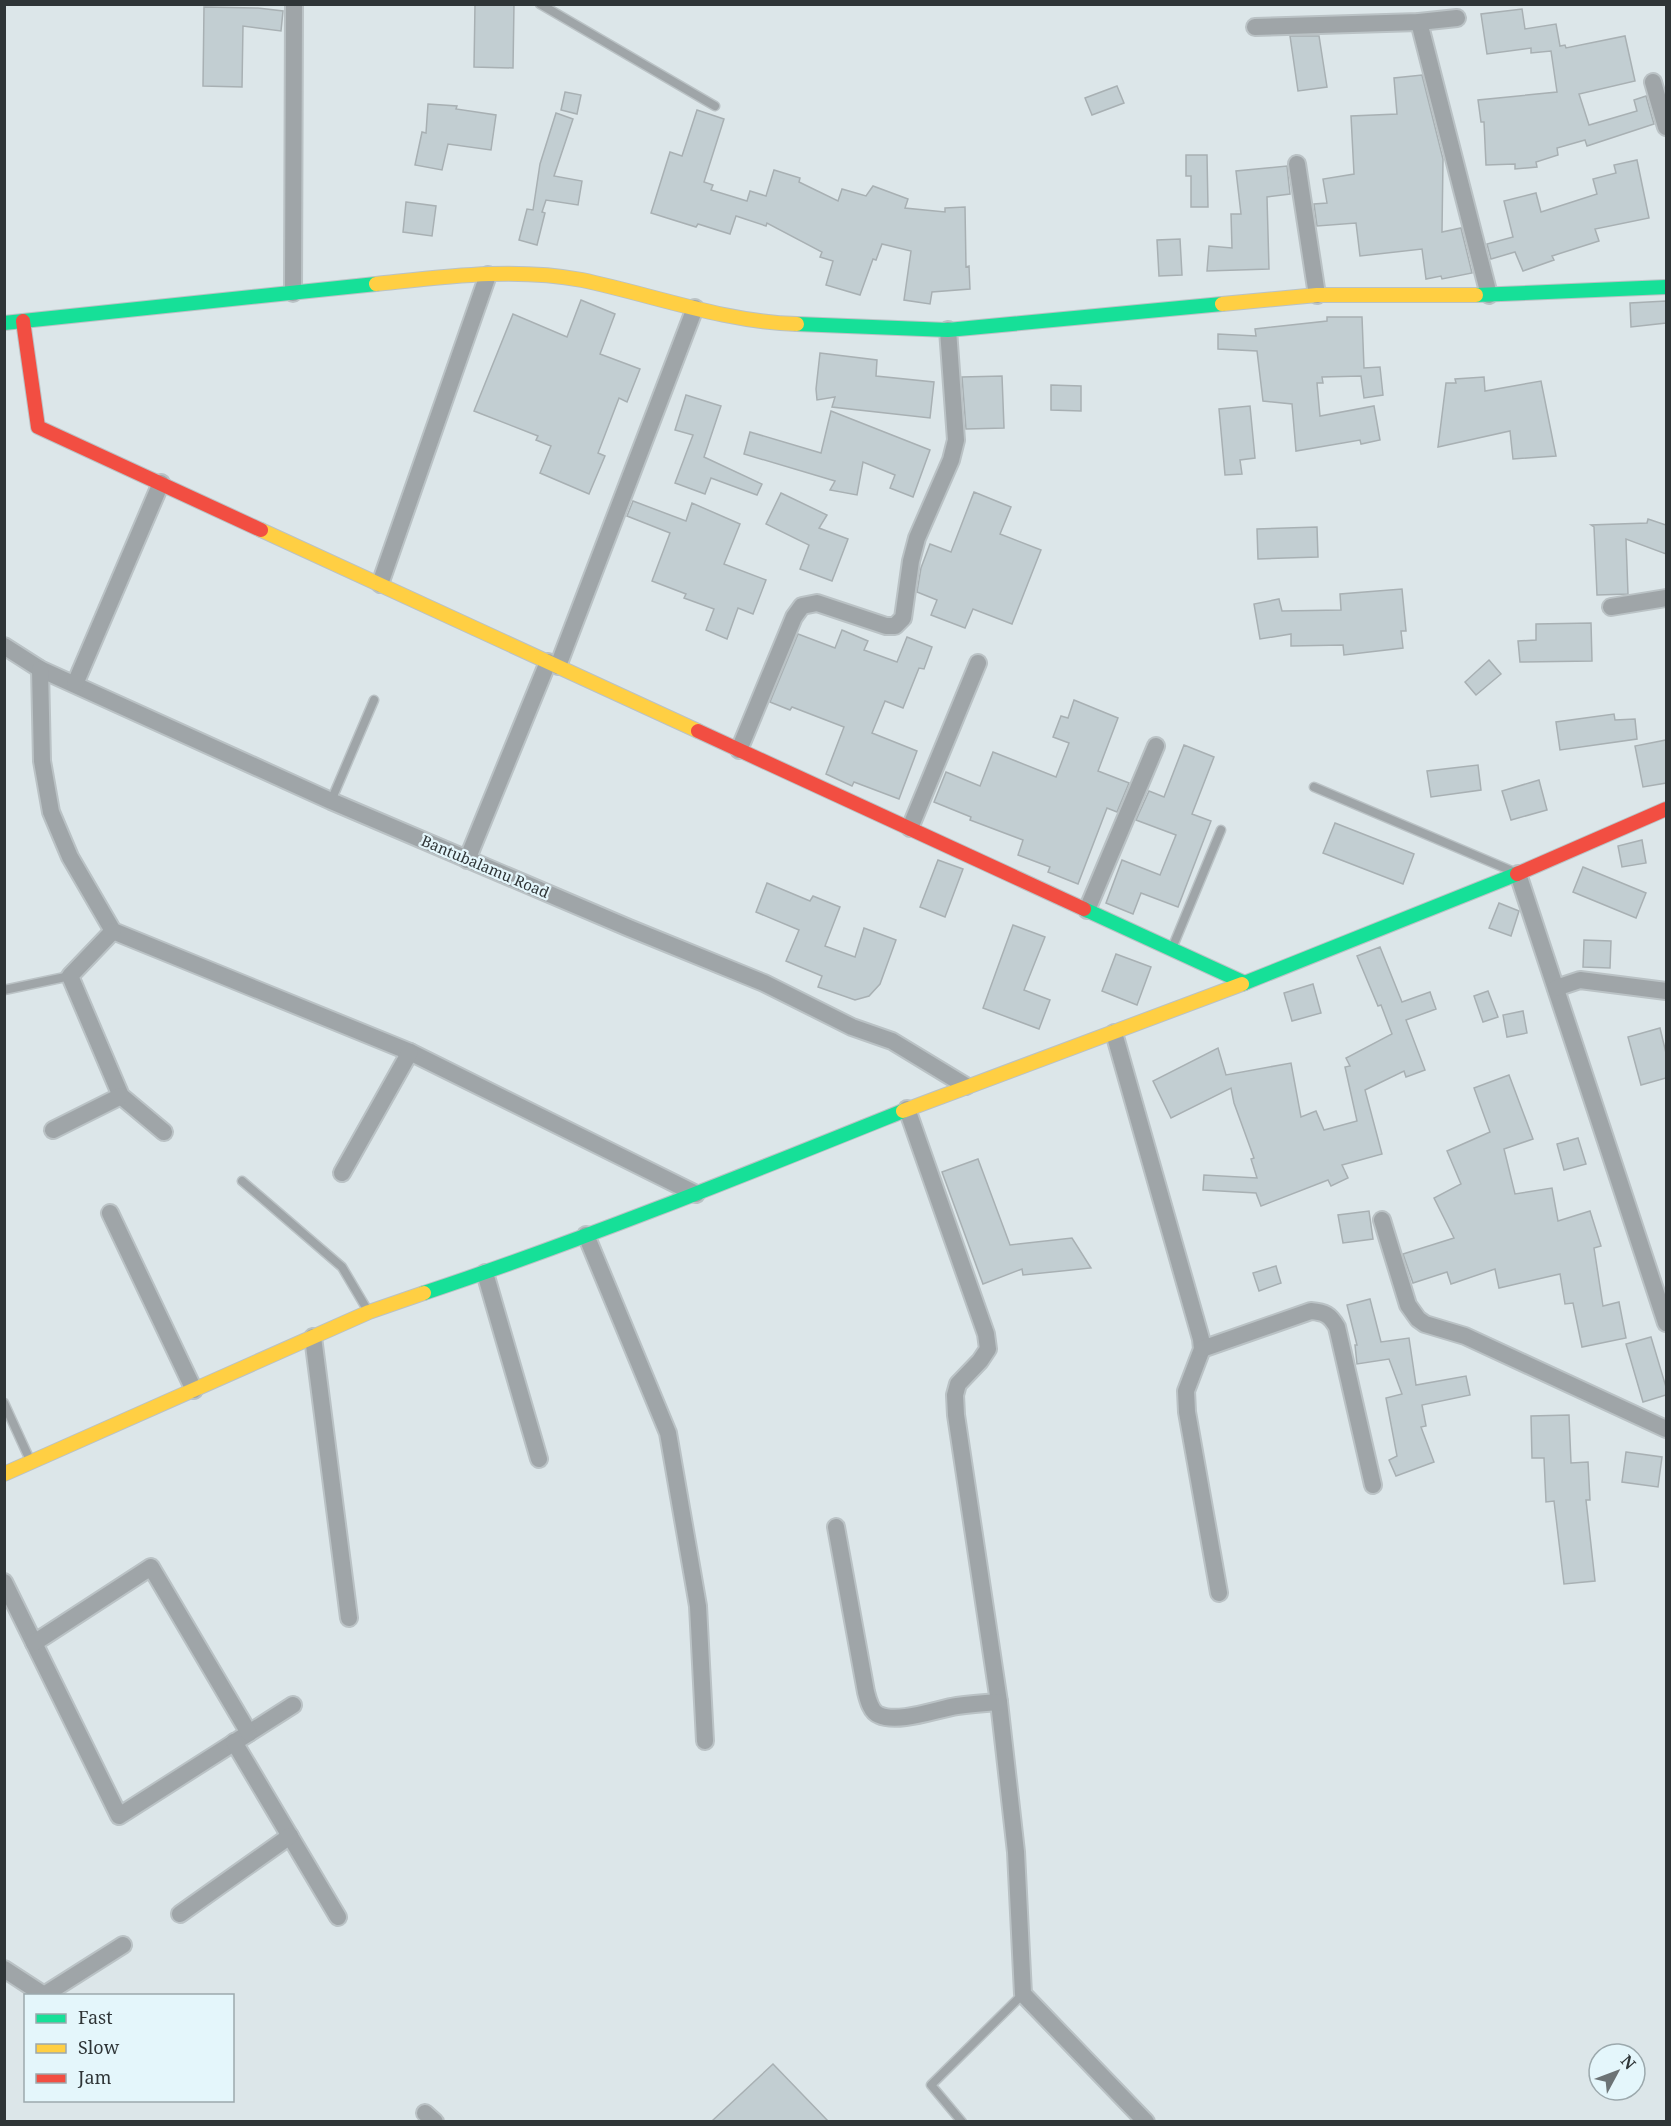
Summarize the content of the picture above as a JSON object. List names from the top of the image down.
{
  "streets": {
    "street": ["Bantubalamu Road"]
  },
  "legend": ["Fast", "Slow", "Jam"],
  "north": "top right"
}
